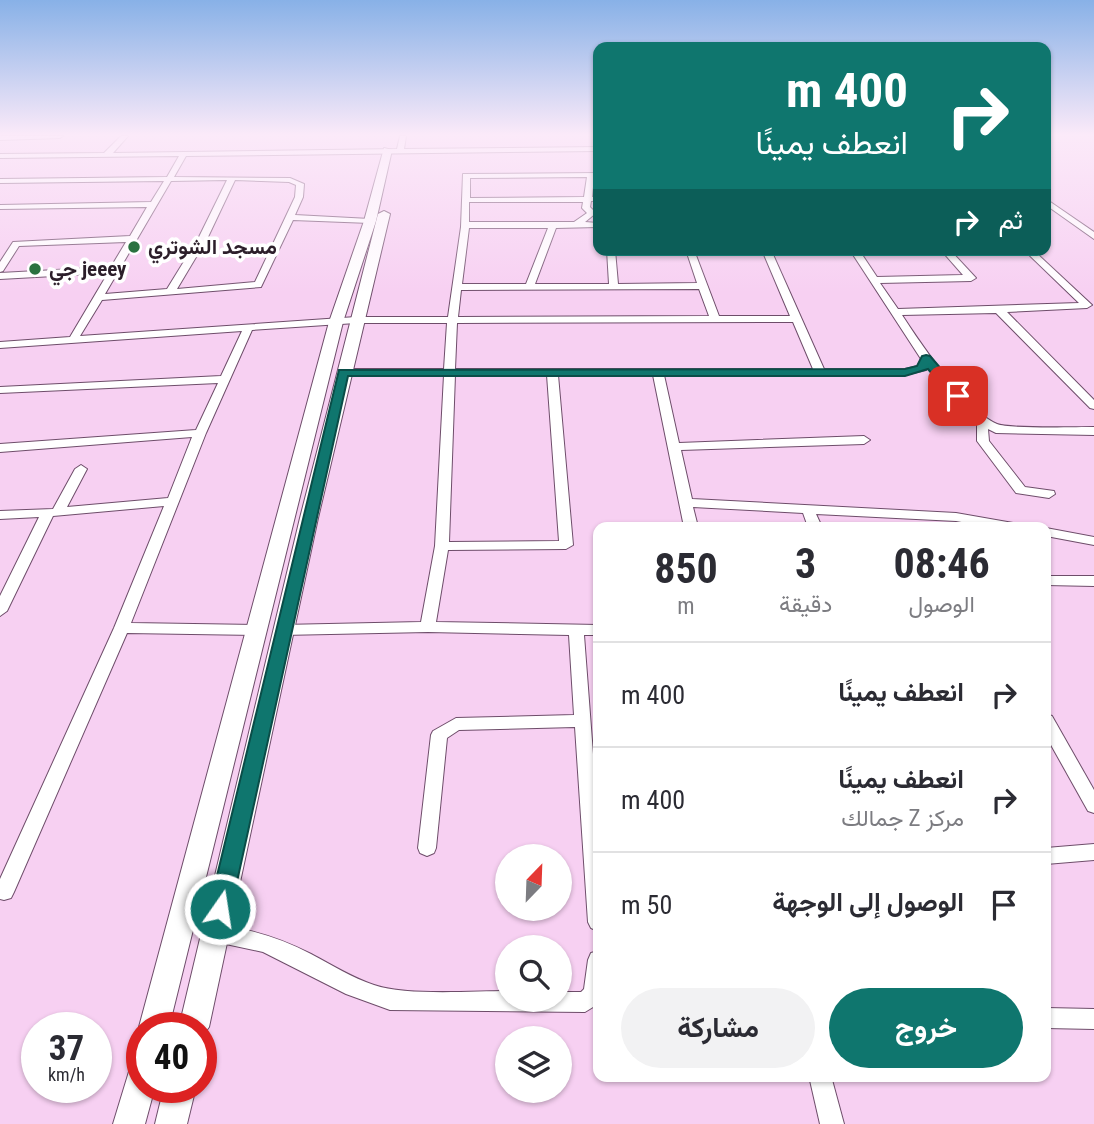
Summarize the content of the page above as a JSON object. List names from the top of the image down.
{
  "places": ["مسجد الشوتري", "جي jeeey"],
  "north": "top right",
  "page": {
    "turn": ["400 m", "انعطف يمينًا"],
    "then": "ثم",
    "eta": [
      "08:46",
      "الوصول",
      "3",
      "دقيقة",
      "850",
      "m"
    ],
    "list": [
      {
        "name": "انعطف يمينًا",
        "value": "400 m"
      },
      {
        "name": "انعطف يمينًا",
        "note": "مركز Z جمالك",
        "value": "400 m"
      },
      {
        "name": "الوصول إلى الوجهة",
        "value": "50 m"
      }
    ],
    "buttons": ["خروج", "مشاركة"],
    "speed": "37 km/h",
    "limit": "40"
  }
}
